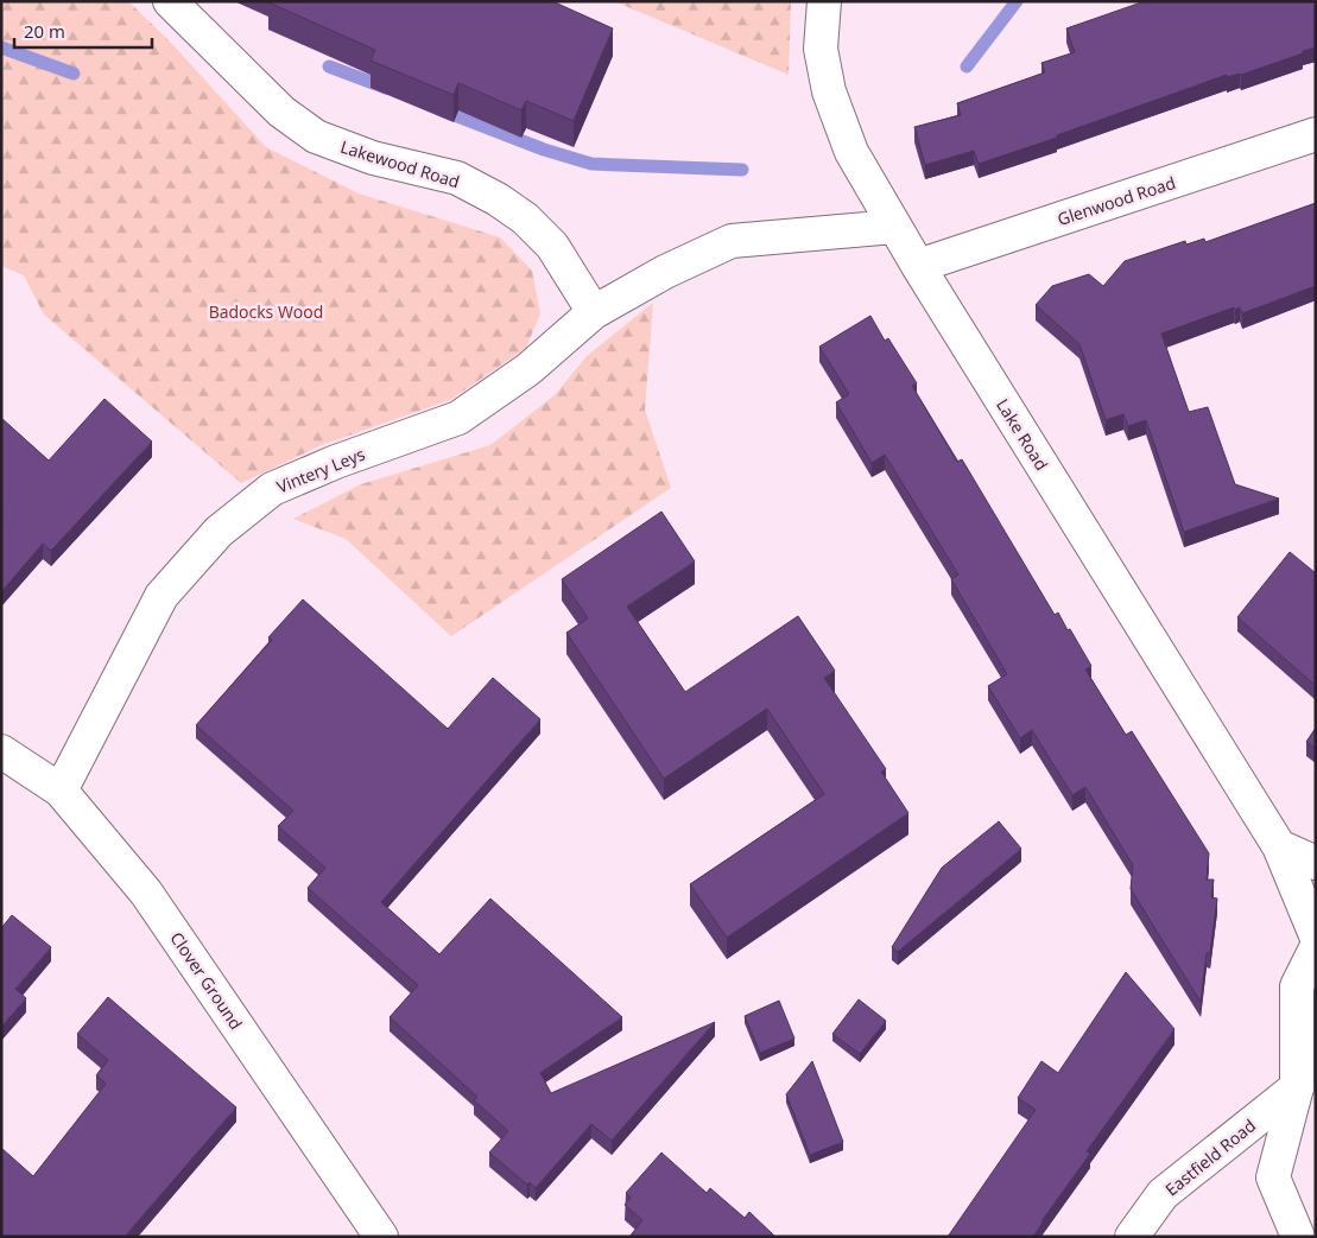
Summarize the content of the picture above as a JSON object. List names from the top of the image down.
{
  "streets": {
    "street": [
      "Lakewood Road",
      "Glenwood Road",
      "Lake Road",
      "Vintery Leys",
      "Clover Ground",
      "Eastfield Road"
    ]
  },
  "crossings": [
    ["Lakewood Road", "Vintery Leys"],
    ["Glenwood Road", "Lake Road"],
    ["Vintery Leys", "Clover Ground"]
  ],
  "parks": ["Badocks Wood"],
  "scale_bar": "20 m"
}
